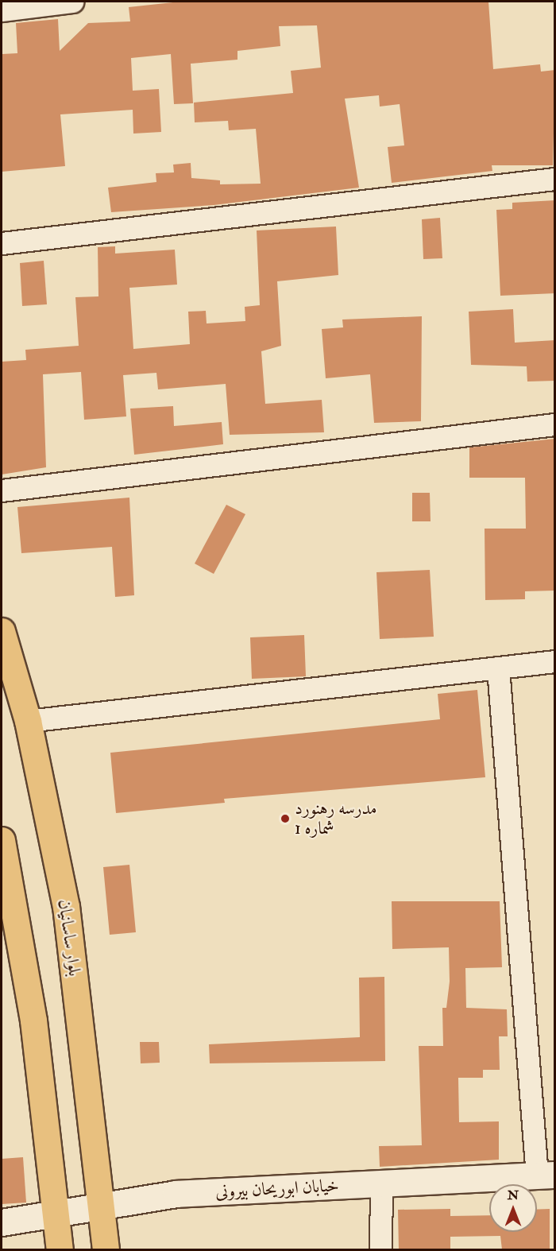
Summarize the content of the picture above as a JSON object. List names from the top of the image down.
{
  "streets": {
    "highway": ["بلوار ساسانیان"],
    "street": ["خیابان ابوریحان بیرونی"]
  },
  "crossings": [
    ["بلوار ساسانیان", "خیابان ابوریحان بیرونی"]
  ],
  "places": ["مدرسه رهنورد شماره 1"],
  "north": "top"
}
